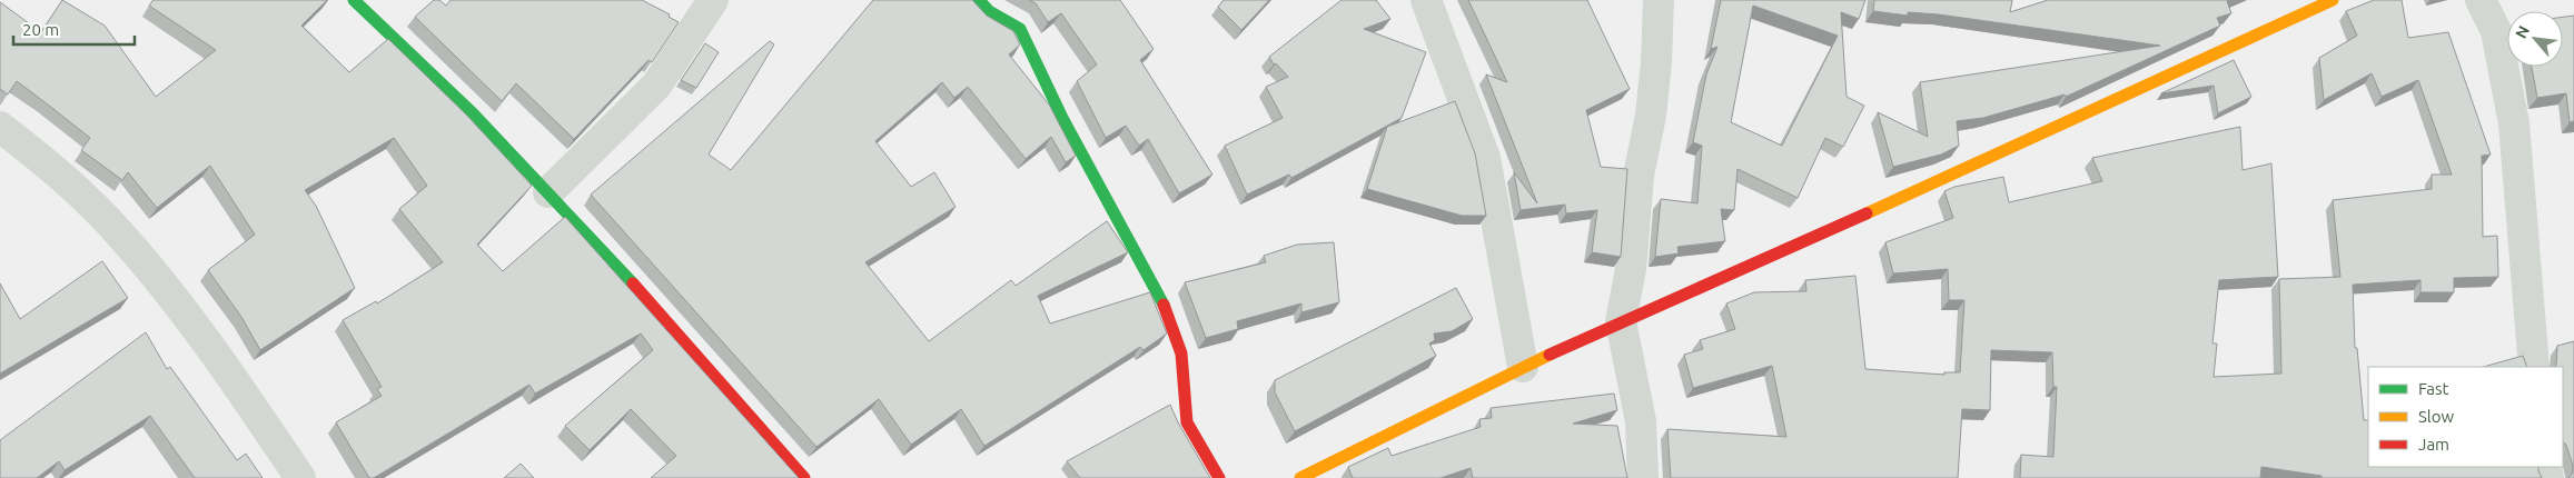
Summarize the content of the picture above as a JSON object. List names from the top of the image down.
{
  "legend": ["Fast", "Slow", "Jam"],
  "scale_bar": "20 m",
  "north": "top left"
}
